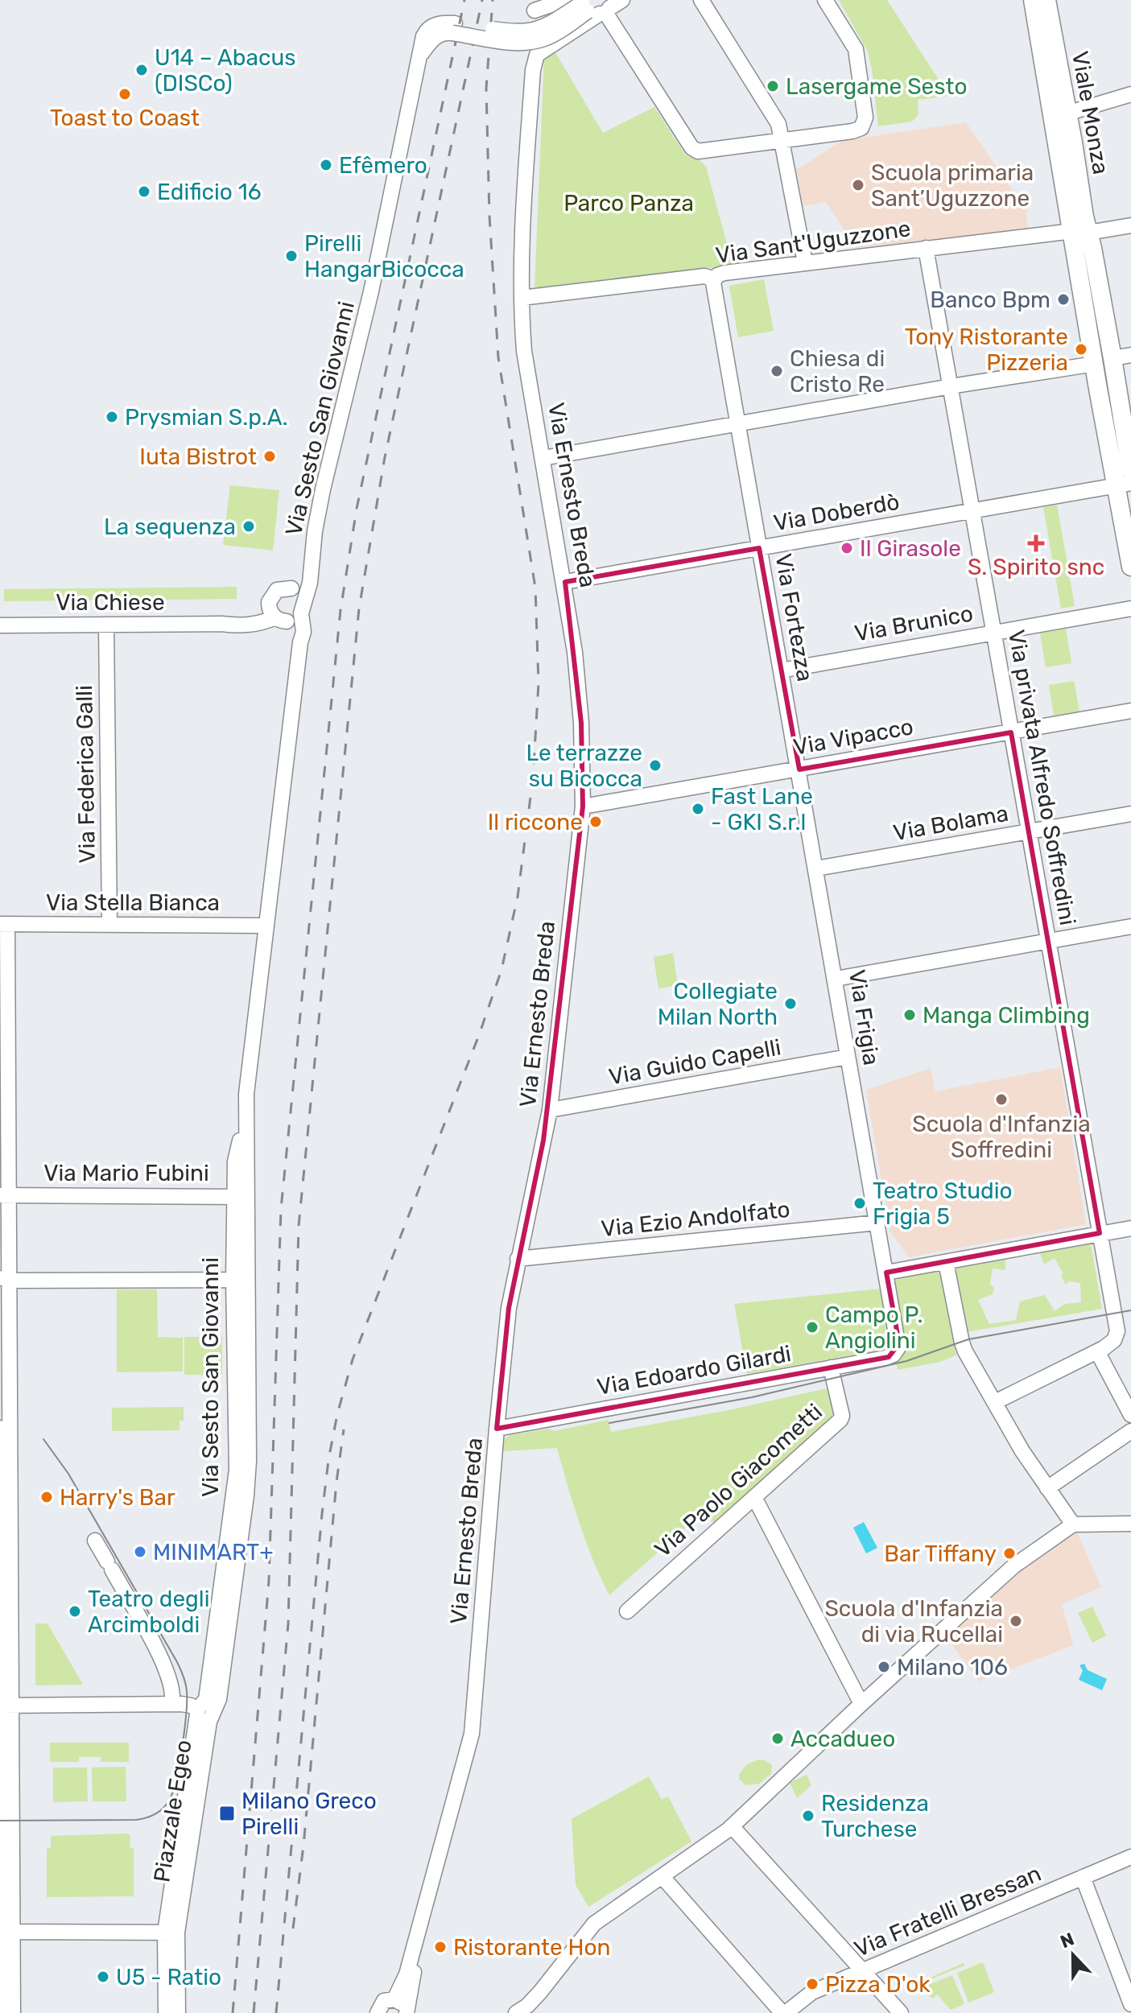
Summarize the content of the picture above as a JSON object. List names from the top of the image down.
{
  "streets": {
    "main road": ["Viale Monza"],
    "street": [
      "Via Sant'Uguzzone",
      "Via Sesto San Giovanni",
      "Via Ernesto Breda",
      "Via Doberdò",
      "Via Chiese",
      "Via Fortezza",
      "Via Brunico",
      "Via Vipacco",
      "Via Federica Galli",
      "Via privata Alfredo Soffredini",
      "Via Bolama",
      "Via Stella Bianca",
      "Via Frigia",
      "Via Guido Capelli",
      "Via Mario Fubini",
      "Via Ezio Andolfato",
      "Via Edoardo Gilardi",
      "Via Paolo Giacometti",
      "Piazzale Egeo",
      "Via Fratelli Bressan"
    ]
  },
  "crossings": [
    ["Viale Monza", "Via Sant'Uguzzone"],
    ["Viale Monza", "Via Doberdò"],
    ["Via Sant'Uguzzone", "Via Ernesto Breda"],
    ["Via Sant'Uguzzone", "Via Fortezza"],
    ["Via Sant'Uguzzone", "Via privata Alfredo Soffredini"],
    ["Via Sesto San Giovanni", "Via Chiese"],
    ["Via Sesto San Giovanni", "Via Stella Bianca"],
    ["Via Sesto San Giovanni", "Via Mario Fubini"],
    ["Via Sesto San Giovanni", "Piazzale Egeo"],
    ["Via Ernesto Breda", "Via Doberdò"],
    ["Via Ernesto Breda", "Via Vipacco"],
    ["Via Ernesto Breda", "Via Guido Capelli"],
    ["Via Ernesto Breda", "Via Ezio Andolfato"],
    ["Via Ernesto Breda", "Via Edoardo Gilardi"],
    ["Via Doberdò", "Via Fortezza"],
    ["Via Doberdò", "Via privata Alfredo Soffredini"],
    ["Via Chiese", "Via Federica Galli"],
    ["Via Fortezza", "Via Brunico"],
    ["Via Fortezza", "Via Vipacco"],
    ["Via Fortezza", "Via Frigia"],
    ["Via Brunico", "Via privata Alfredo Soffredini"],
    ["Via Vipacco", "Via privata Alfredo Soffredini"],
    ["Via Vipacco", "Via Frigia"],
    ["Via Federica Galli", "Via Stella Bianca"],
    ["Via privata Alfredo Soffredini", "Via Bolama"],
    ["Via Bolama", "Via Frigia"],
    ["Via Frigia", "Via Guido Capelli"],
    ["Via Frigia", "Via Ezio Andolfato"],
    ["Via Frigia", "Via Edoardo Gilardi"],
    ["Via Edoardo Gilardi", "Via Paolo Giacometti"]
  ],
  "parks": ["Parco Panza"],
  "places": {
    "other": [
      "U14 – Abacus (DISCo)",
      "Lasergame Sesto",
      "Toast to Coast",
      "Efêmero",
      "Scuola primaria Sant’Uguzzone",
      "Edificio 16",
      "Pirelli HangarBicocca",
      "Banco Bpm",
      "Tony Ristorante Pizzeria",
      "Chiesa di Cristo Re",
      "Prysmian S.p.A.",
      "Iuta Bistrot",
      "La sequenza",
      "Il Girasole",
      "Le terrazze su Bicocca",
      "Fast Lane - GKI S.r.l",
      "Il riccone",
      "Collegiate Milan North",
      "Manga Climbing",
      "Scuola d'Infanzia Soffredini",
      "Teatro Studio Frigia 5",
      "Campo P. Angiolini",
      "Harry's Bar",
      "MINIMART+",
      "Bar Tiffany",
      "Teatro degli Arcimboldi",
      "Scuola d'Infanzia di via Rucellai",
      "Milano 106",
      "Accadueo",
      "Residenza Turchese",
      "Ristorante Hon",
      "U5 - Ratio",
      "Pizza D'ok"
    ],
    "health": ["S. Spirito snc"],
    "transit": ["Milano Greco Pirelli"]
  },
  "north": "top"
}
